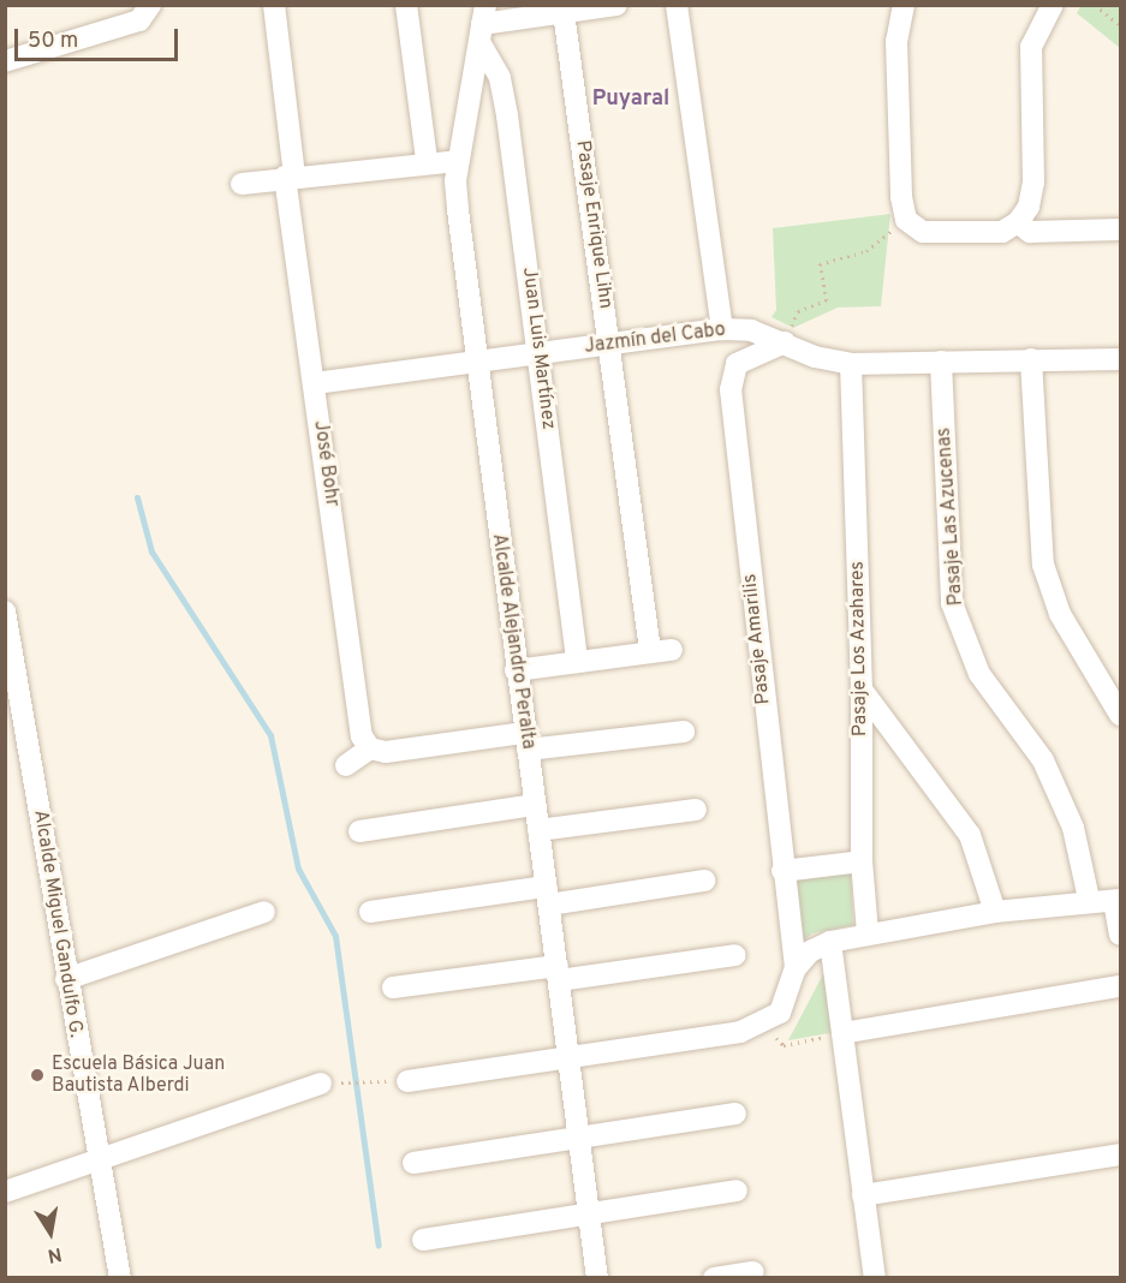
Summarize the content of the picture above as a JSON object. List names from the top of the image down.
{
  "streets": {
    "street": [
      "Pasaje Enrique Lihn",
      "Jazmín del Cabo",
      "Juan Luis Martínez",
      "José Bohr",
      "Pasaje Las Azucenas",
      "Pasaje Amarilis",
      "Alcalde Alejandro Peralta",
      "Pasaje Los Azahares",
      "Alcalde Miguel Gandulfo G."
    ]
  },
  "crossings": [
    ["Pasaje Enrique Lihn", "Jazmín del Cabo"],
    ["Pasaje Enrique Lihn", "Juan Luis Martínez"],
    ["Jazmín del Cabo", "Juan Luis Martínez"],
    ["Jazmín del Cabo", "José Bohr"],
    ["Jazmín del Cabo", "Pasaje Las Azucenas"],
    ["Jazmín del Cabo", "Pasaje Amarilis"],
    ["Jazmín del Cabo", "Alcalde Alejandro Peralta"],
    ["Jazmín del Cabo", "Pasaje Los Azahares"],
    ["Juan Luis Martínez", "Alcalde Alejandro Peralta"]
  ],
  "districts": ["Puyaral"],
  "places": ["Escuela Básica Juan Bautista Alberdi"],
  "scale_bar": "50 m",
  "north": "bottom"
}
